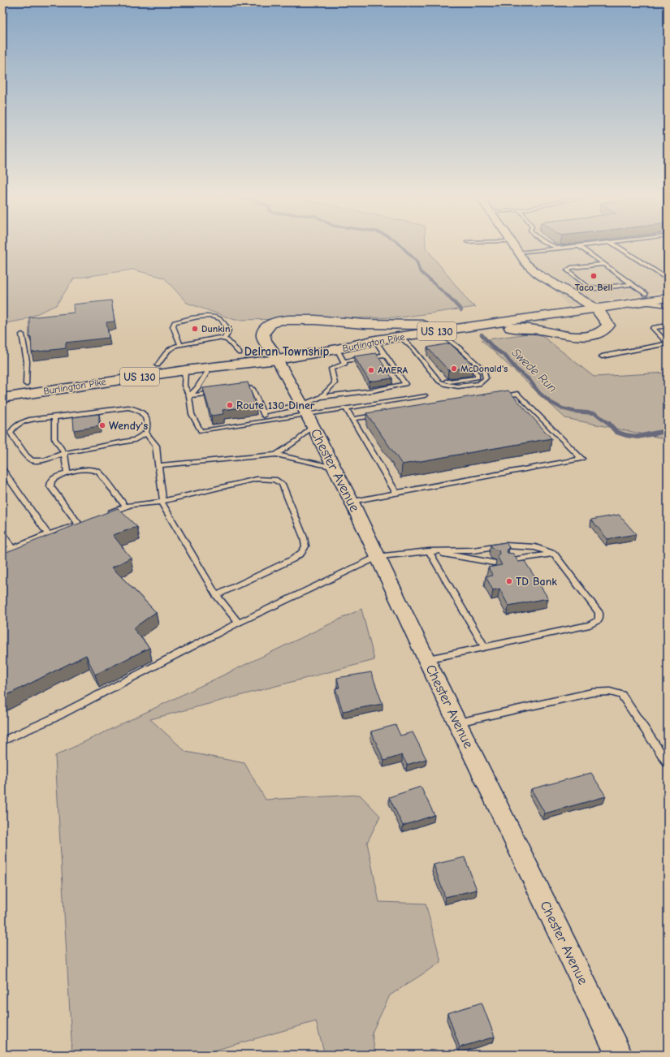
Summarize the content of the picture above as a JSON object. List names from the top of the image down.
{
  "streets": {
    "highway": ["US 130", "Burlington Pike"],
    "street": ["Chester Avenue"]
  },
  "crossings": [
    ["Burlington Pike", "Chester Avenue"]
  ],
  "districts": ["Delran Township"],
  "water": ["Swede Run"],
  "places": [
    "Taco Bell",
    "Dunkin'",
    "McDonald's",
    "AMERA",
    "Route 130 Diner",
    "Wendy's",
    "TD Bank"
  ]
}
